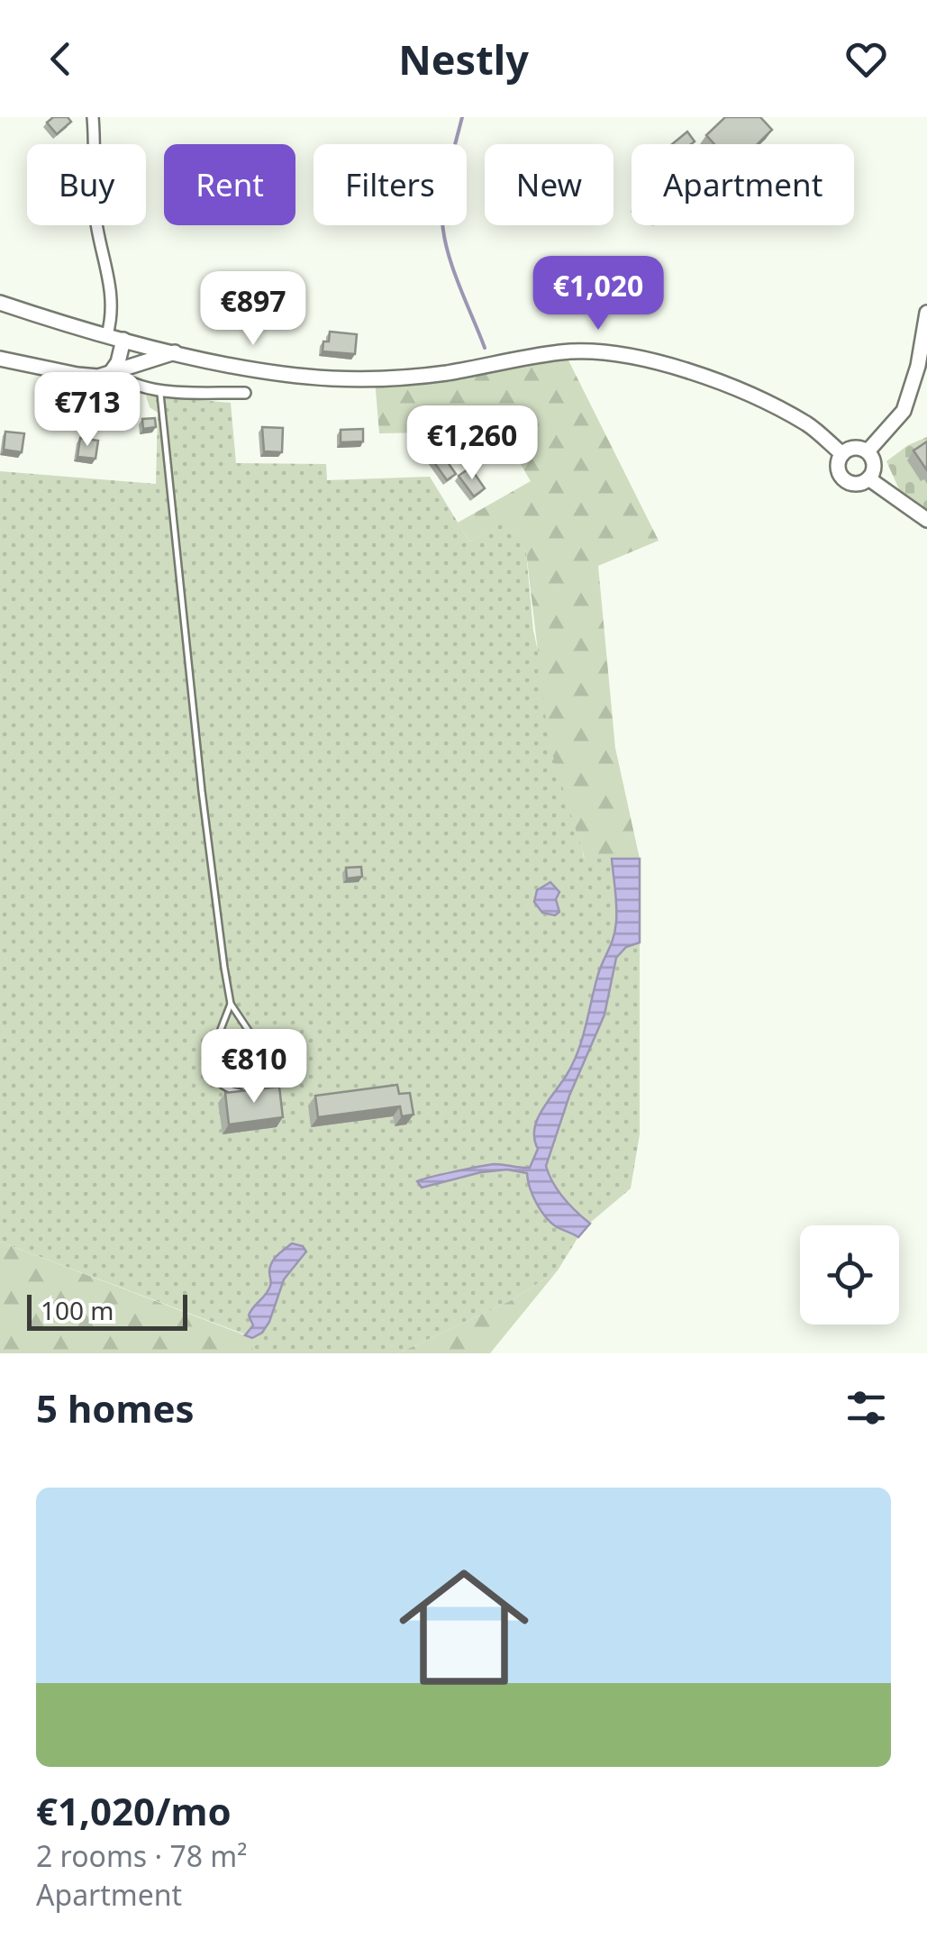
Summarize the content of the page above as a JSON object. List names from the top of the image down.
{
  "scale_bar": "100 m",
  "page": {
    "header": "Nestly",
    "chip": [
      "Buy",
      "Rent",
      "Filters",
      "New",
      "Apartment"
    ],
    "price": [
      "€1,020",
      "€897",
      "€713",
      "€1,260",
      "€810"
    ],
    "scale": "100 m",
    "heading": "5 homes",
    "list": [
      {
        "name": "€1,020/mo",
        "note": "2 rooms · 78 m² · Apartment"
      }
    ]
  }
}
